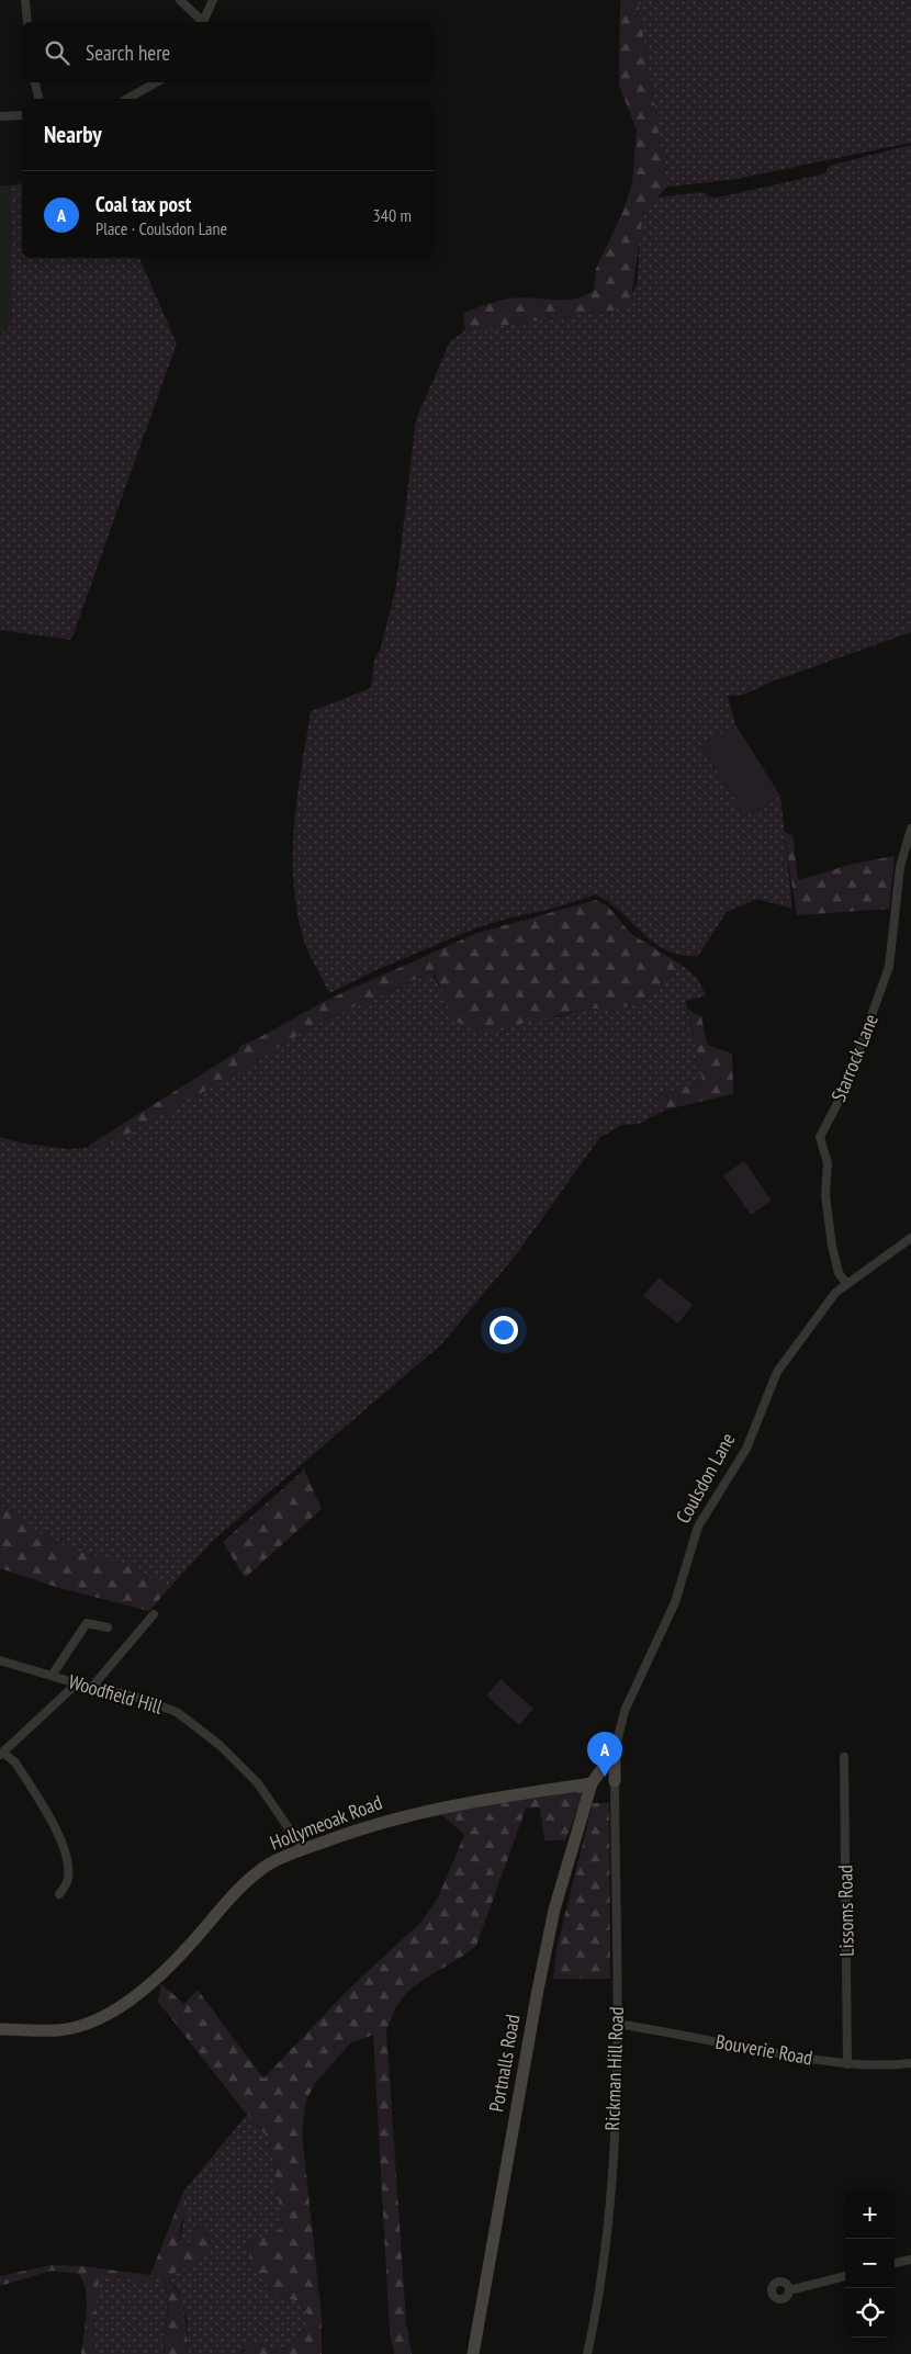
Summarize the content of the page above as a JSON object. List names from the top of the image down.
{
  "streets": {
    "street": [
      "Starrock Lane",
      "Coulsdon Lane",
      "Woodfield Hill",
      "Hollymeoak Road",
      "Lissoms Road",
      "Bouverie Road",
      "Portnalls Road",
      "Rickman Hill Road"
    ]
  },
  "crossings": [
    ["Starrock Lane", "Coulsdon Lane"],
    ["Coulsdon Lane", "Hollymeoak Road"],
    ["Coulsdon Lane", "Portnalls Road"],
    ["Coulsdon Lane", "Rickman Hill Road"],
    ["Woodfield Hill", "Hollymeoak Road"],
    ["Hollymeoak Road", "Portnalls Road"],
    ["Lissoms Road", "Bouverie Road"],
    ["Bouverie Road", "Rickman Hill Road"]
  ],
  "page": {
    "search": "Search here",
    "heading": "Nearby",
    "list": [
      {
        "mark": "A",
        "name": "Coal tax post",
        "note": "Place · Coulsdon Lane",
        "value": "340 m"
      }
    ],
    "pins": "A",
    "map_buttons": ["+", "−"]
  }
}
